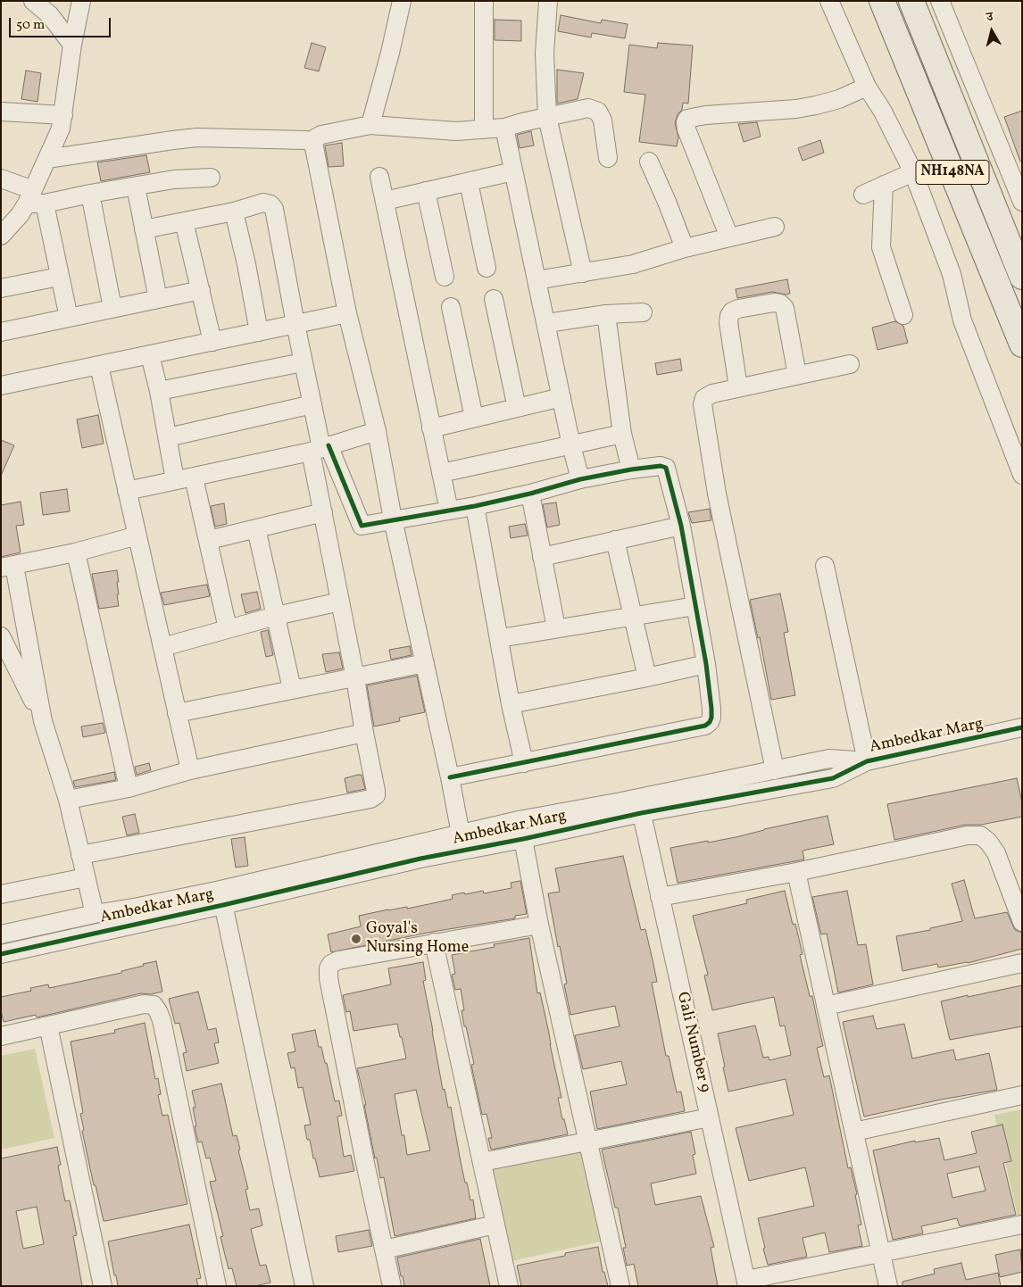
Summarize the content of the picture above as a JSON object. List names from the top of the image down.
{
  "streets": {
    "highway": ["NH148NA"],
    "street": ["Ambedkar Marg", "Gali Number 9"]
  },
  "crossings": [
    ["Ambedkar Marg", "Gali Number 9"]
  ],
  "places": ["Goyal's Nursing Home"],
  "scale_bar": "50 m",
  "north": "top"
}
